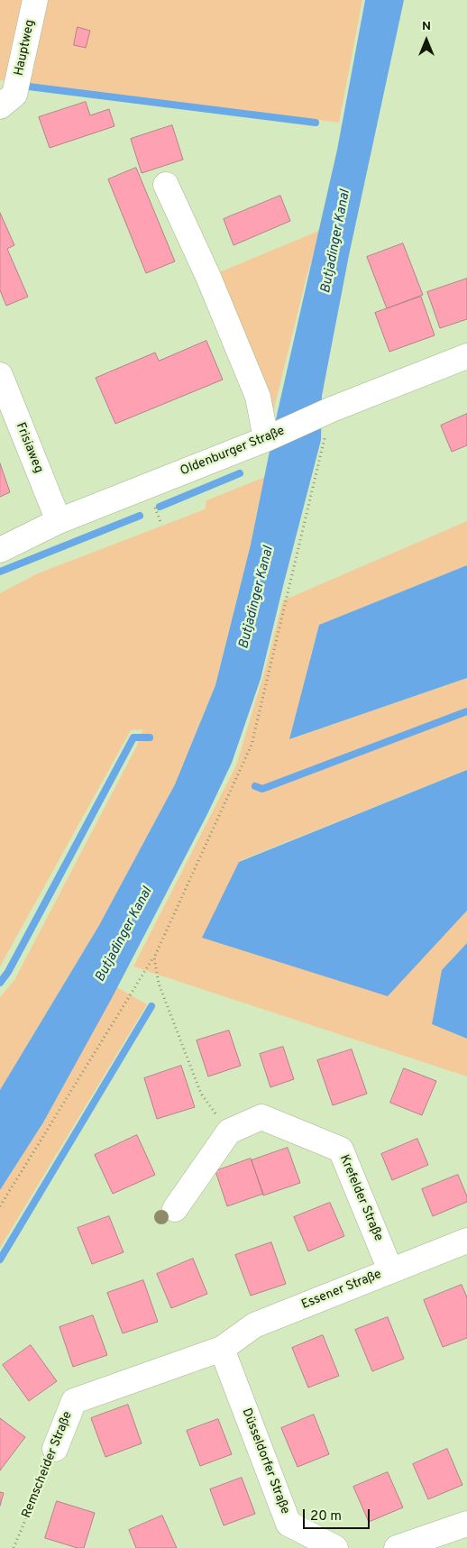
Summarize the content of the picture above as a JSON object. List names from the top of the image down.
{
  "streets": {
    "street": [
      "Hauptweg",
      "Frisiaweg",
      "Oldenburger Straße",
      "Krefelder Straße",
      "Essener Straße",
      "Düsseldorfer Straße",
      "Remscheider Straße"
    ]
  },
  "crossings": [
    ["Frisiaweg", "Oldenburger Straße"],
    ["Krefelder Straße", "Essener Straße"],
    ["Essener Straße", "Düsseldorfer Straße"],
    ["Essener Straße", "Remscheider Straße"],
    ["Düsseldorfer Straße", "Remscheider Straße"]
  ],
  "water": ["Butjadinger Kanal"],
  "scale_bar": "20 m",
  "north": "top"
}
